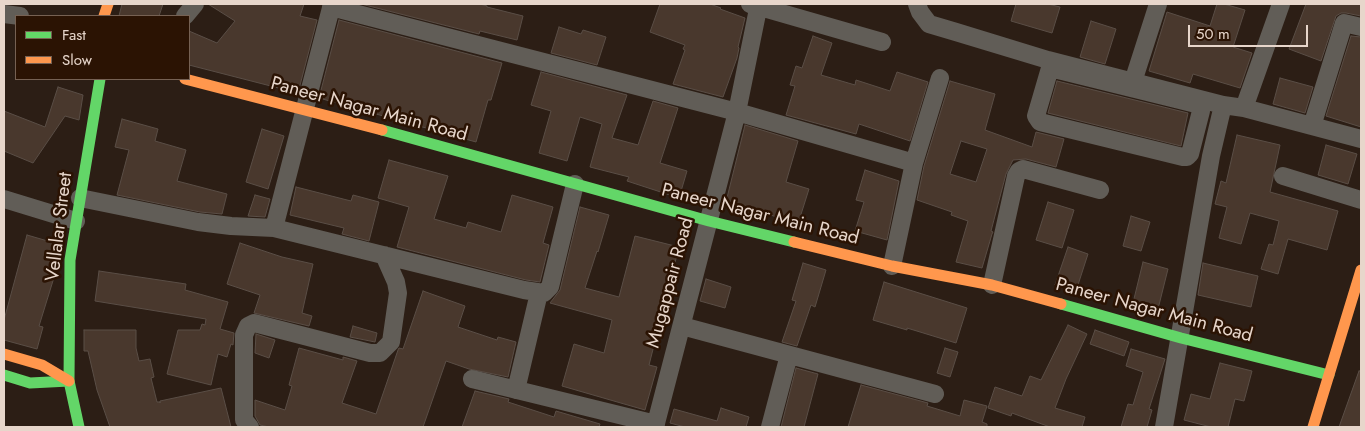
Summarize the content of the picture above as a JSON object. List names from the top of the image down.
{
  "streets": {
    "street": ["Paneer Nagar Main Road", "Vellalar Street", "Mugappair Road"]
  },
  "crossings": [
    ["Paneer Nagar Main Road", "Mugappair Road"]
  ],
  "legend": ["Fast", "Slow"],
  "scale_bar": "50 m"
}
